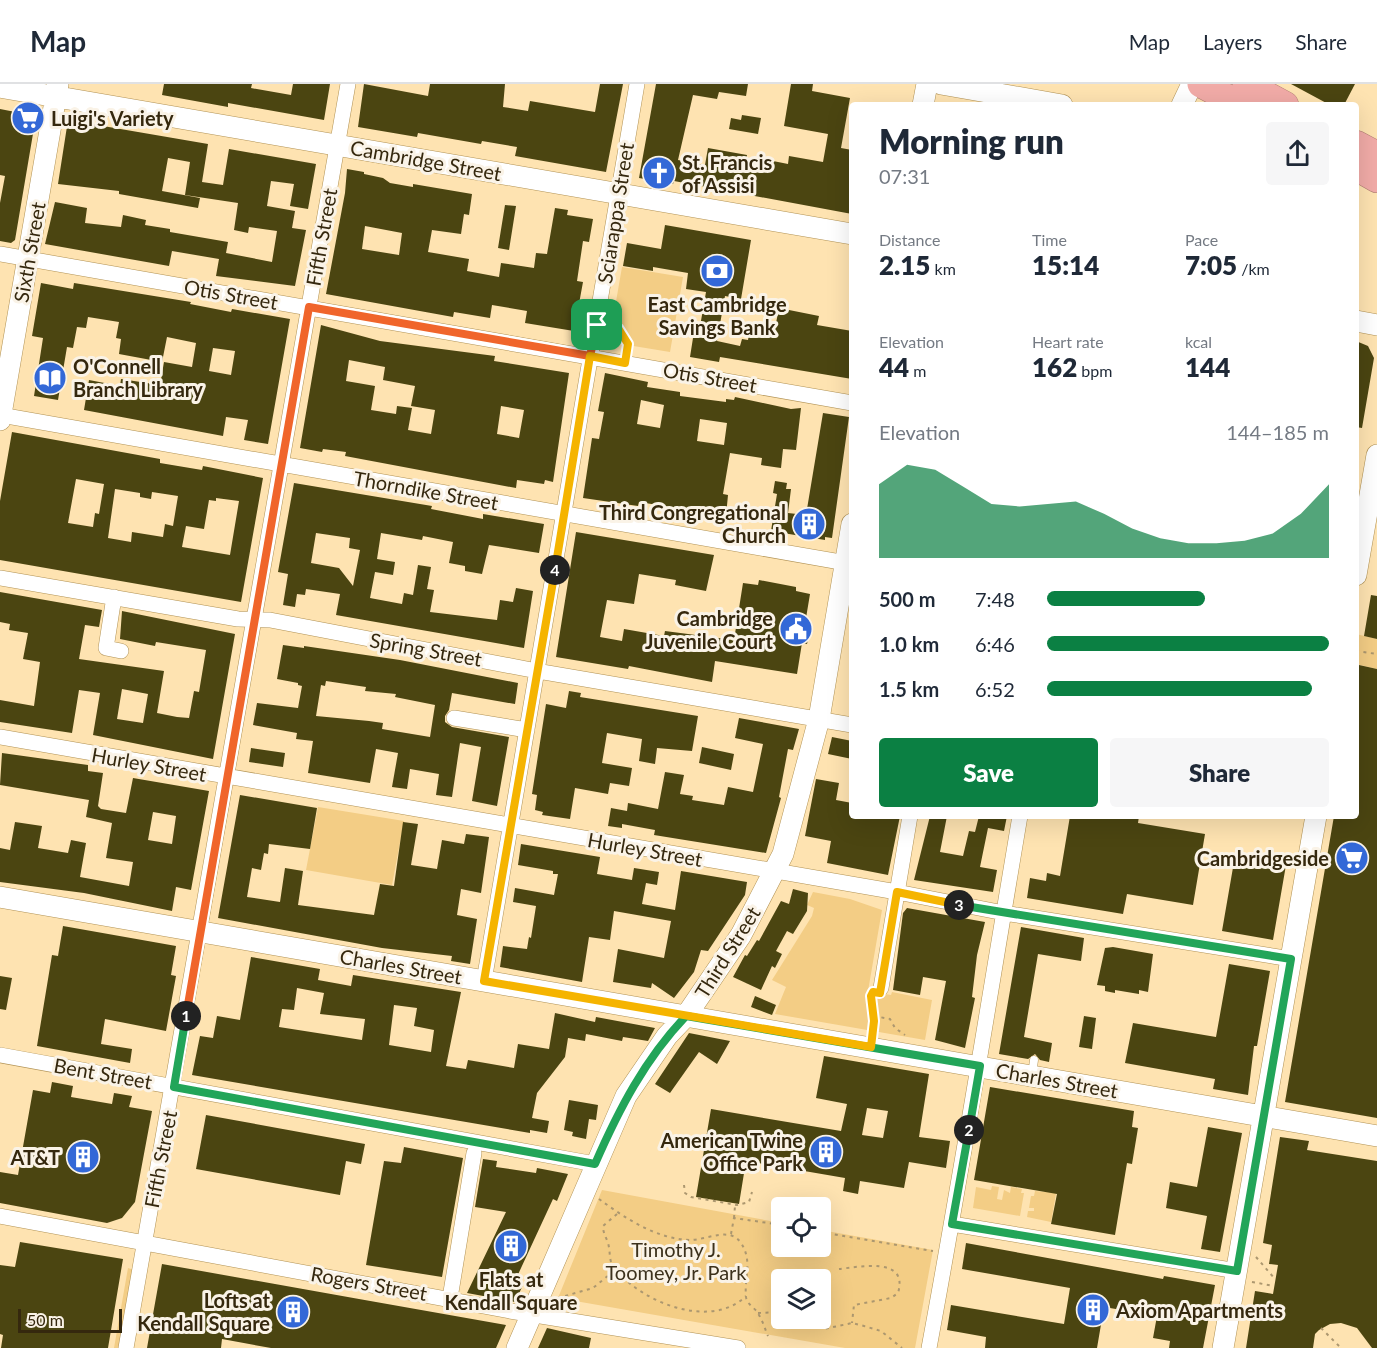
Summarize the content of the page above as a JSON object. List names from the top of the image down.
{
  "streets": {
    "street": [
      "Cambridge Street",
      "Sciarappa Street",
      "Fifth Street",
      "Sixth Street",
      "Otis Street",
      "Thorndike Street",
      "Spring Street",
      "Hurley Street",
      "Third Street",
      "Charles Street",
      "Bent Street",
      "Rogers Street"
    ]
  },
  "crossings": [
    ["Cambridge Street", "Sciarappa Street"],
    ["Cambridge Street", "Fifth Street"],
    ["Cambridge Street", "Sixth Street"],
    ["Sciarappa Street", "Otis Street"],
    ["Sciarappa Street", "Thorndike Street"],
    ["Sciarappa Street", "Spring Street"],
    ["Sciarappa Street", "Hurley Street"],
    ["Sciarappa Street", "Charles Street"],
    ["Fifth Street", "Otis Street"],
    ["Fifth Street", "Thorndike Street"],
    ["Fifth Street", "Spring Street"],
    ["Fifth Street", "Hurley Street"],
    ["Fifth Street", "Charles Street"],
    ["Fifth Street", "Bent Street"],
    ["Fifth Street", "Rogers Street"],
    ["Sixth Street", "Otis Street"],
    ["Sixth Street", "Thorndike Street"],
    ["Thorndike Street", "Third Street"],
    ["Spring Street", "Third Street"],
    ["Hurley Street", "Third Street"],
    ["Third Street", "Charles Street"],
    ["Third Street", "Bent Street"],
    ["Third Street", "Rogers Street"]
  ],
  "parks": ["Timothy J. Toomey, Jr. Park"],
  "places": {
    "supermarket": ["Luigi's Variety", "Cambridgeside"],
    "church": ["St. Francis of Assisi"],
    "bank": ["East Cambridge Savings Bank"],
    "library": ["O'Connell Branch Library"],
    "building": [
      "Third Congregational Church",
      "American Twine Office Park",
      "AT&T",
      "Flats at Kendall Square",
      "Axiom Apartments",
      "Lofts at Kendall Square"
    ],
    "public building": ["Cambridge Juvenile Court"]
  },
  "scale_bar": "50 m",
  "page": {
    "header": "Map",
    "nav": ["Map", "Layers", "Share"],
    "heading": ["Morning run", "07:31"],
    "stats": [
      ["Distance", "2.15 km"],
      ["Time", "15:14"],
      ["Pace", "7:05 /km"],
      ["Elevation", "44 m"],
      ["Heart rate", "162 bpm"],
      ["kcal", "144"]
    ],
    "chart": ["Elevation", "144–185 m"],
    "pins": [
      "4",
      "3",
      "1",
      "2"
    ],
    "list": [
      {
        "name": "500 m",
        "note": "7:48"
      },
      {
        "name": "1.0 km",
        "note": "6:46"
      },
      {
        "name": "1.5 km",
        "note": "6:52"
      }
    ],
    "buttons": ["Save", "Share"],
    "scale": "50 m"
  }
}
